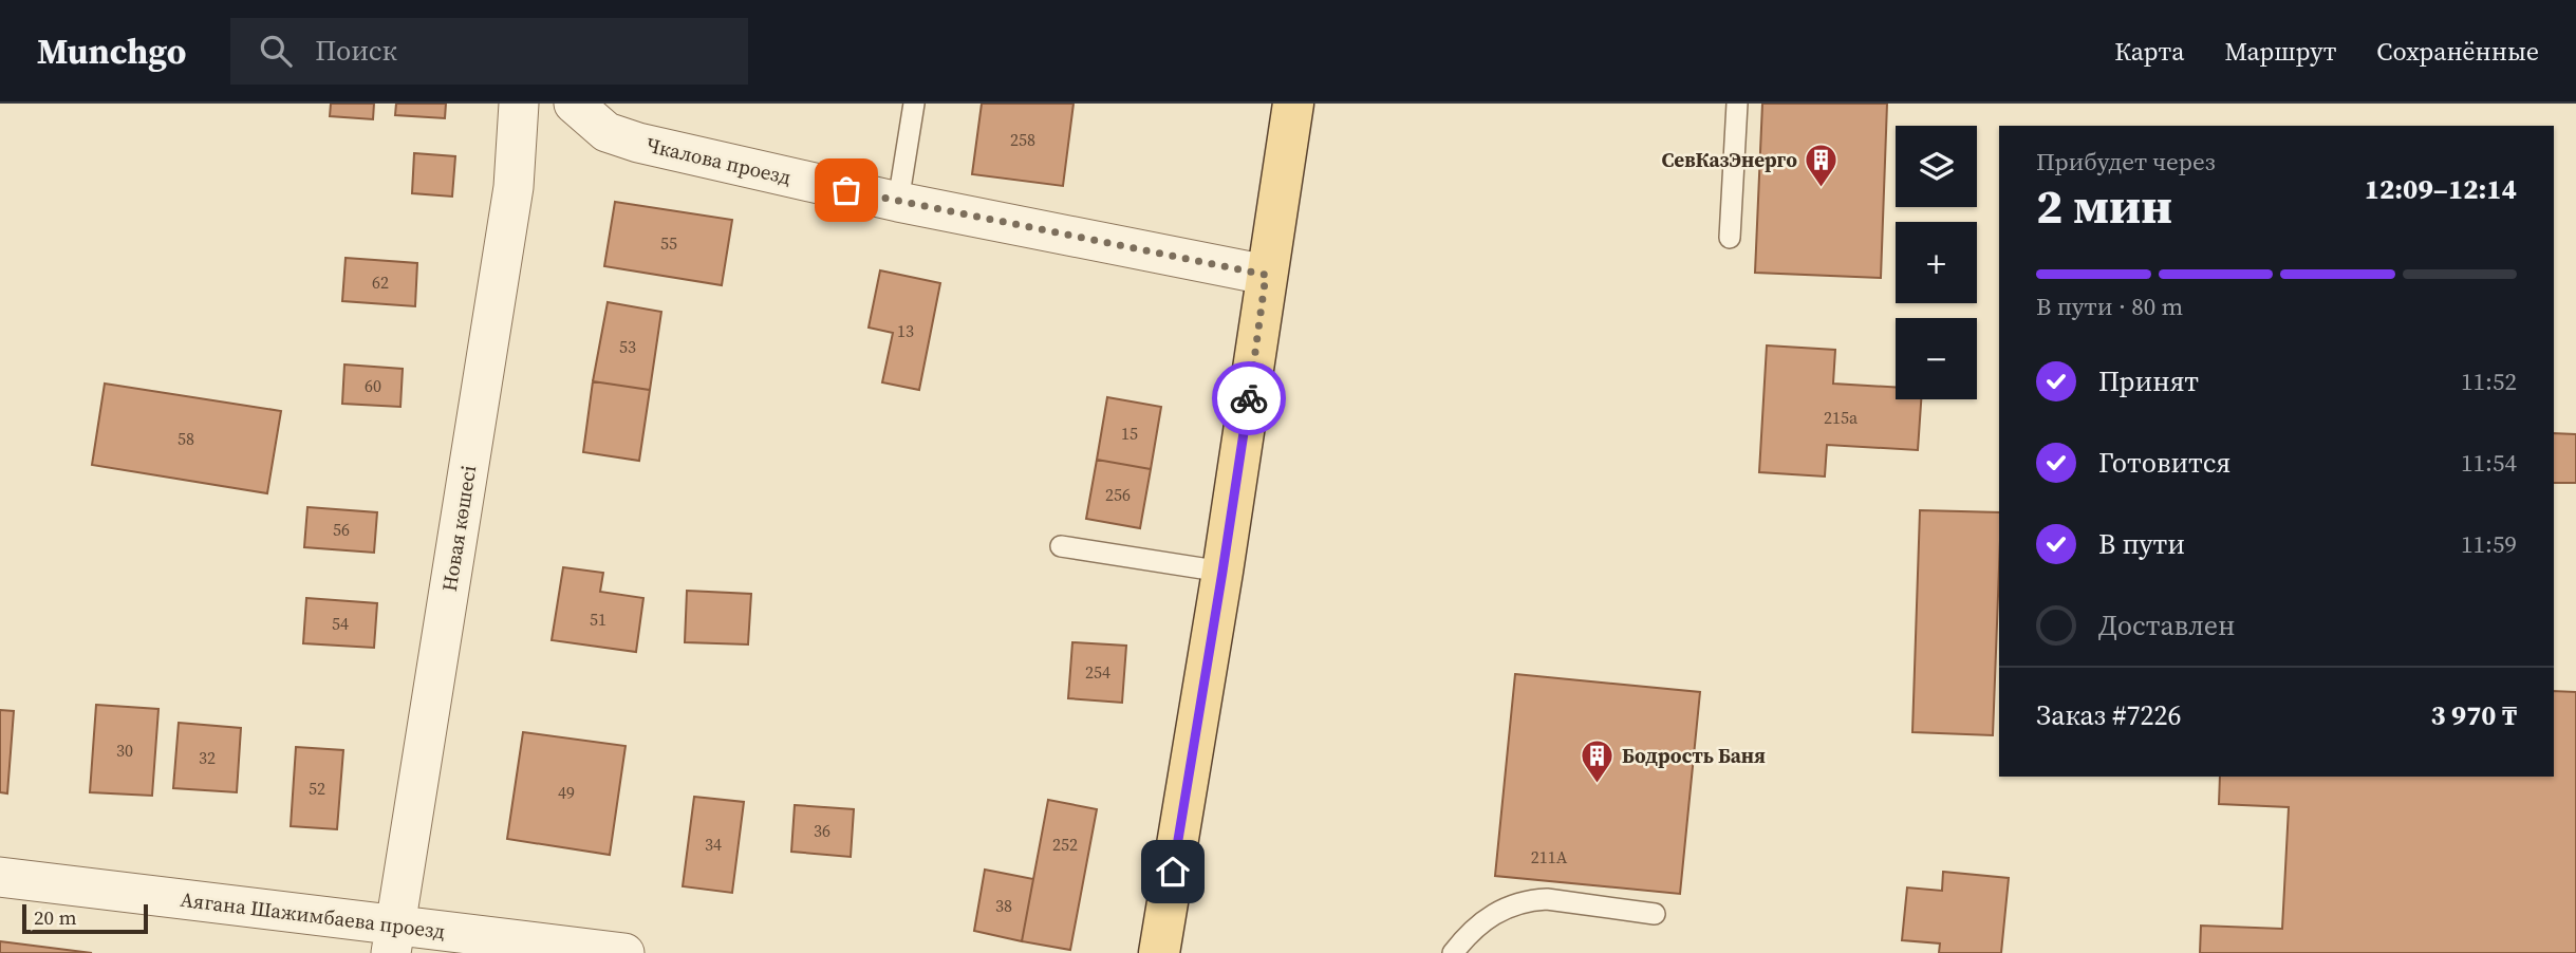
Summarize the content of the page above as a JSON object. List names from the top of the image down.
{
  "streets": {
    "street": ["Чкалова проезд", "Новая көшесі", "Аягана Шажимбаева проезд"]
  },
  "crossings": [
    ["Новая көшесі", "Аягана Шажимбаева проезд"]
  ],
  "places": {
    "building": ["СевКазЭнерго", "Бодрость Баня"]
  },
  "house_numbers": [
    "258",
    "55",
    "62",
    "13",
    "53",
    "60",
    "215а",
    "15",
    "58",
    "256",
    "56",
    "51",
    "54",
    "254",
    "30",
    "32",
    "52",
    "49",
    "36",
    "34",
    "252",
    "211A",
    "38"
  ],
  "scale_bar": "20 m",
  "page": {
    "header": "Munchgo",
    "search": "Поиск",
    "nav": ["Карта", "Маршрут", "Сохранённые"],
    "map_buttons": ["+", "−"],
    "heading": ["2 мин", "Прибудет через", "12:09–12:14"],
    "panel": ["Заказ #7226", "3 970 ₸"],
    "bar": "В пути · 80 m",
    "list": [
      ["Принят", "11:52"],
      ["Готовится", "11:54"],
      ["В пути", "11:59"],
      "Доставлен"
    ],
    "scale": "20 m"
  }
}
